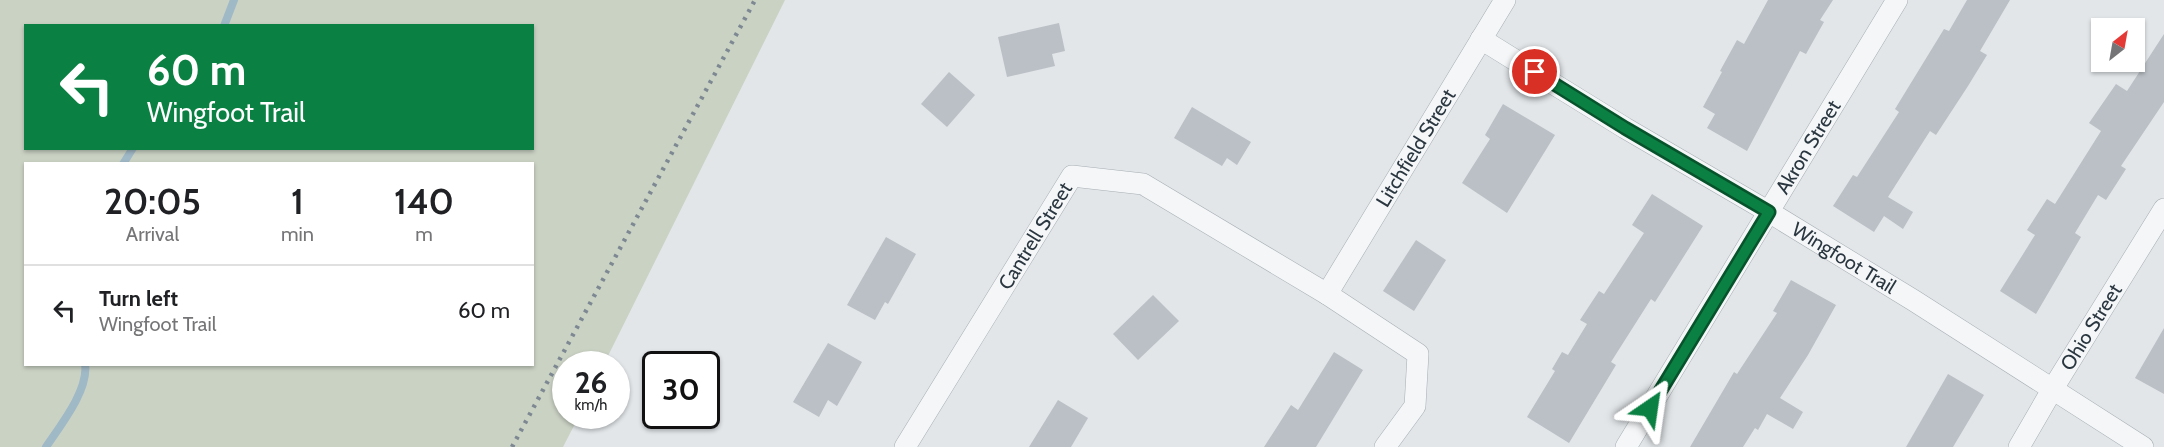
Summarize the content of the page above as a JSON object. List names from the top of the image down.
{
  "streets": {
    "street": [
      "Litchfield Street",
      "Akron Street",
      "Cantrell Street",
      "Wingfoot Trail",
      "Ohio Street"
    ]
  },
  "crossings": [
    ["Litchfield Street", "Cantrell Street"],
    ["Litchfield Street", "Wingfoot Trail"],
    ["Akron Street", "Wingfoot Trail"],
    ["Wingfoot Trail", "Ohio Street"]
  ],
  "north": "top right",
  "page": {
    "turn": ["60 m", "Wingfoot Trail"],
    "eta": [
      "20:05",
      "Arrival",
      "1",
      "min",
      "140",
      "m"
    ],
    "list": [
      {
        "name": "Turn left",
        "note": "Wingfoot Trail",
        "value": "60 m"
      }
    ],
    "speed": "26 km/h",
    "limit": "30"
  }
}
